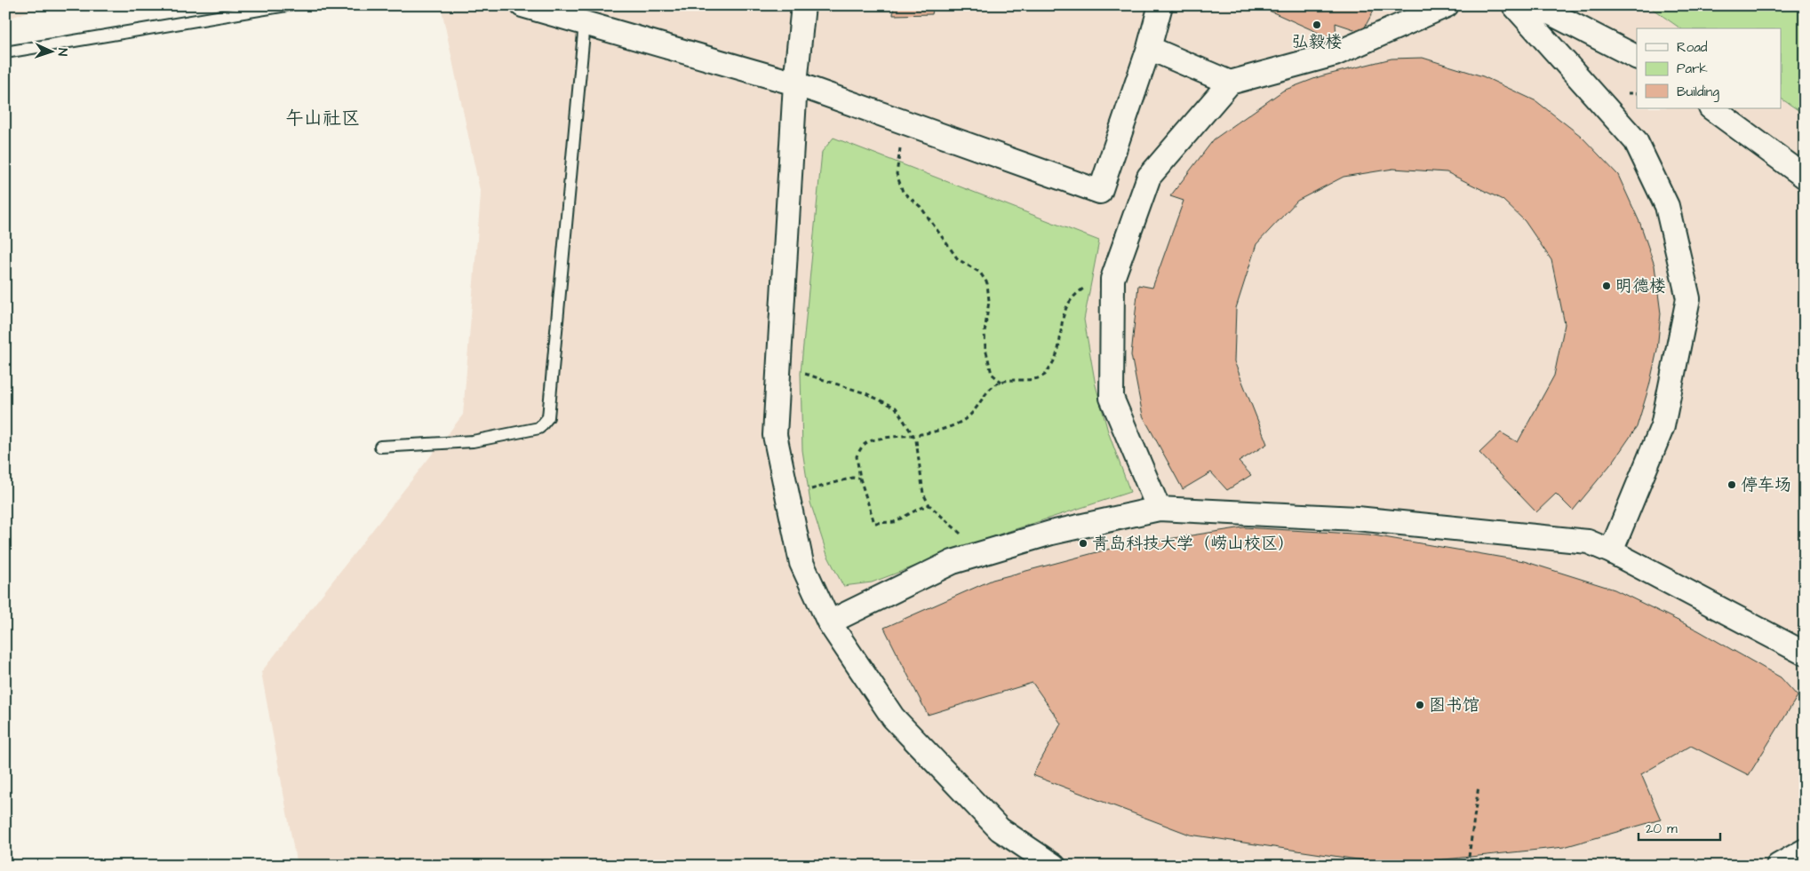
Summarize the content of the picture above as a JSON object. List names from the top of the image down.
{
  "districts": ["午山社区"],
  "places": [
    "弘毅楼",
    "明德楼",
    "停车场",
    "青岛科技大学（崂山校区）",
    "图书馆"
  ],
  "legend": ["Road", "Park", "Building"],
  "scale_bar": "20 m",
  "north": "right"
}
